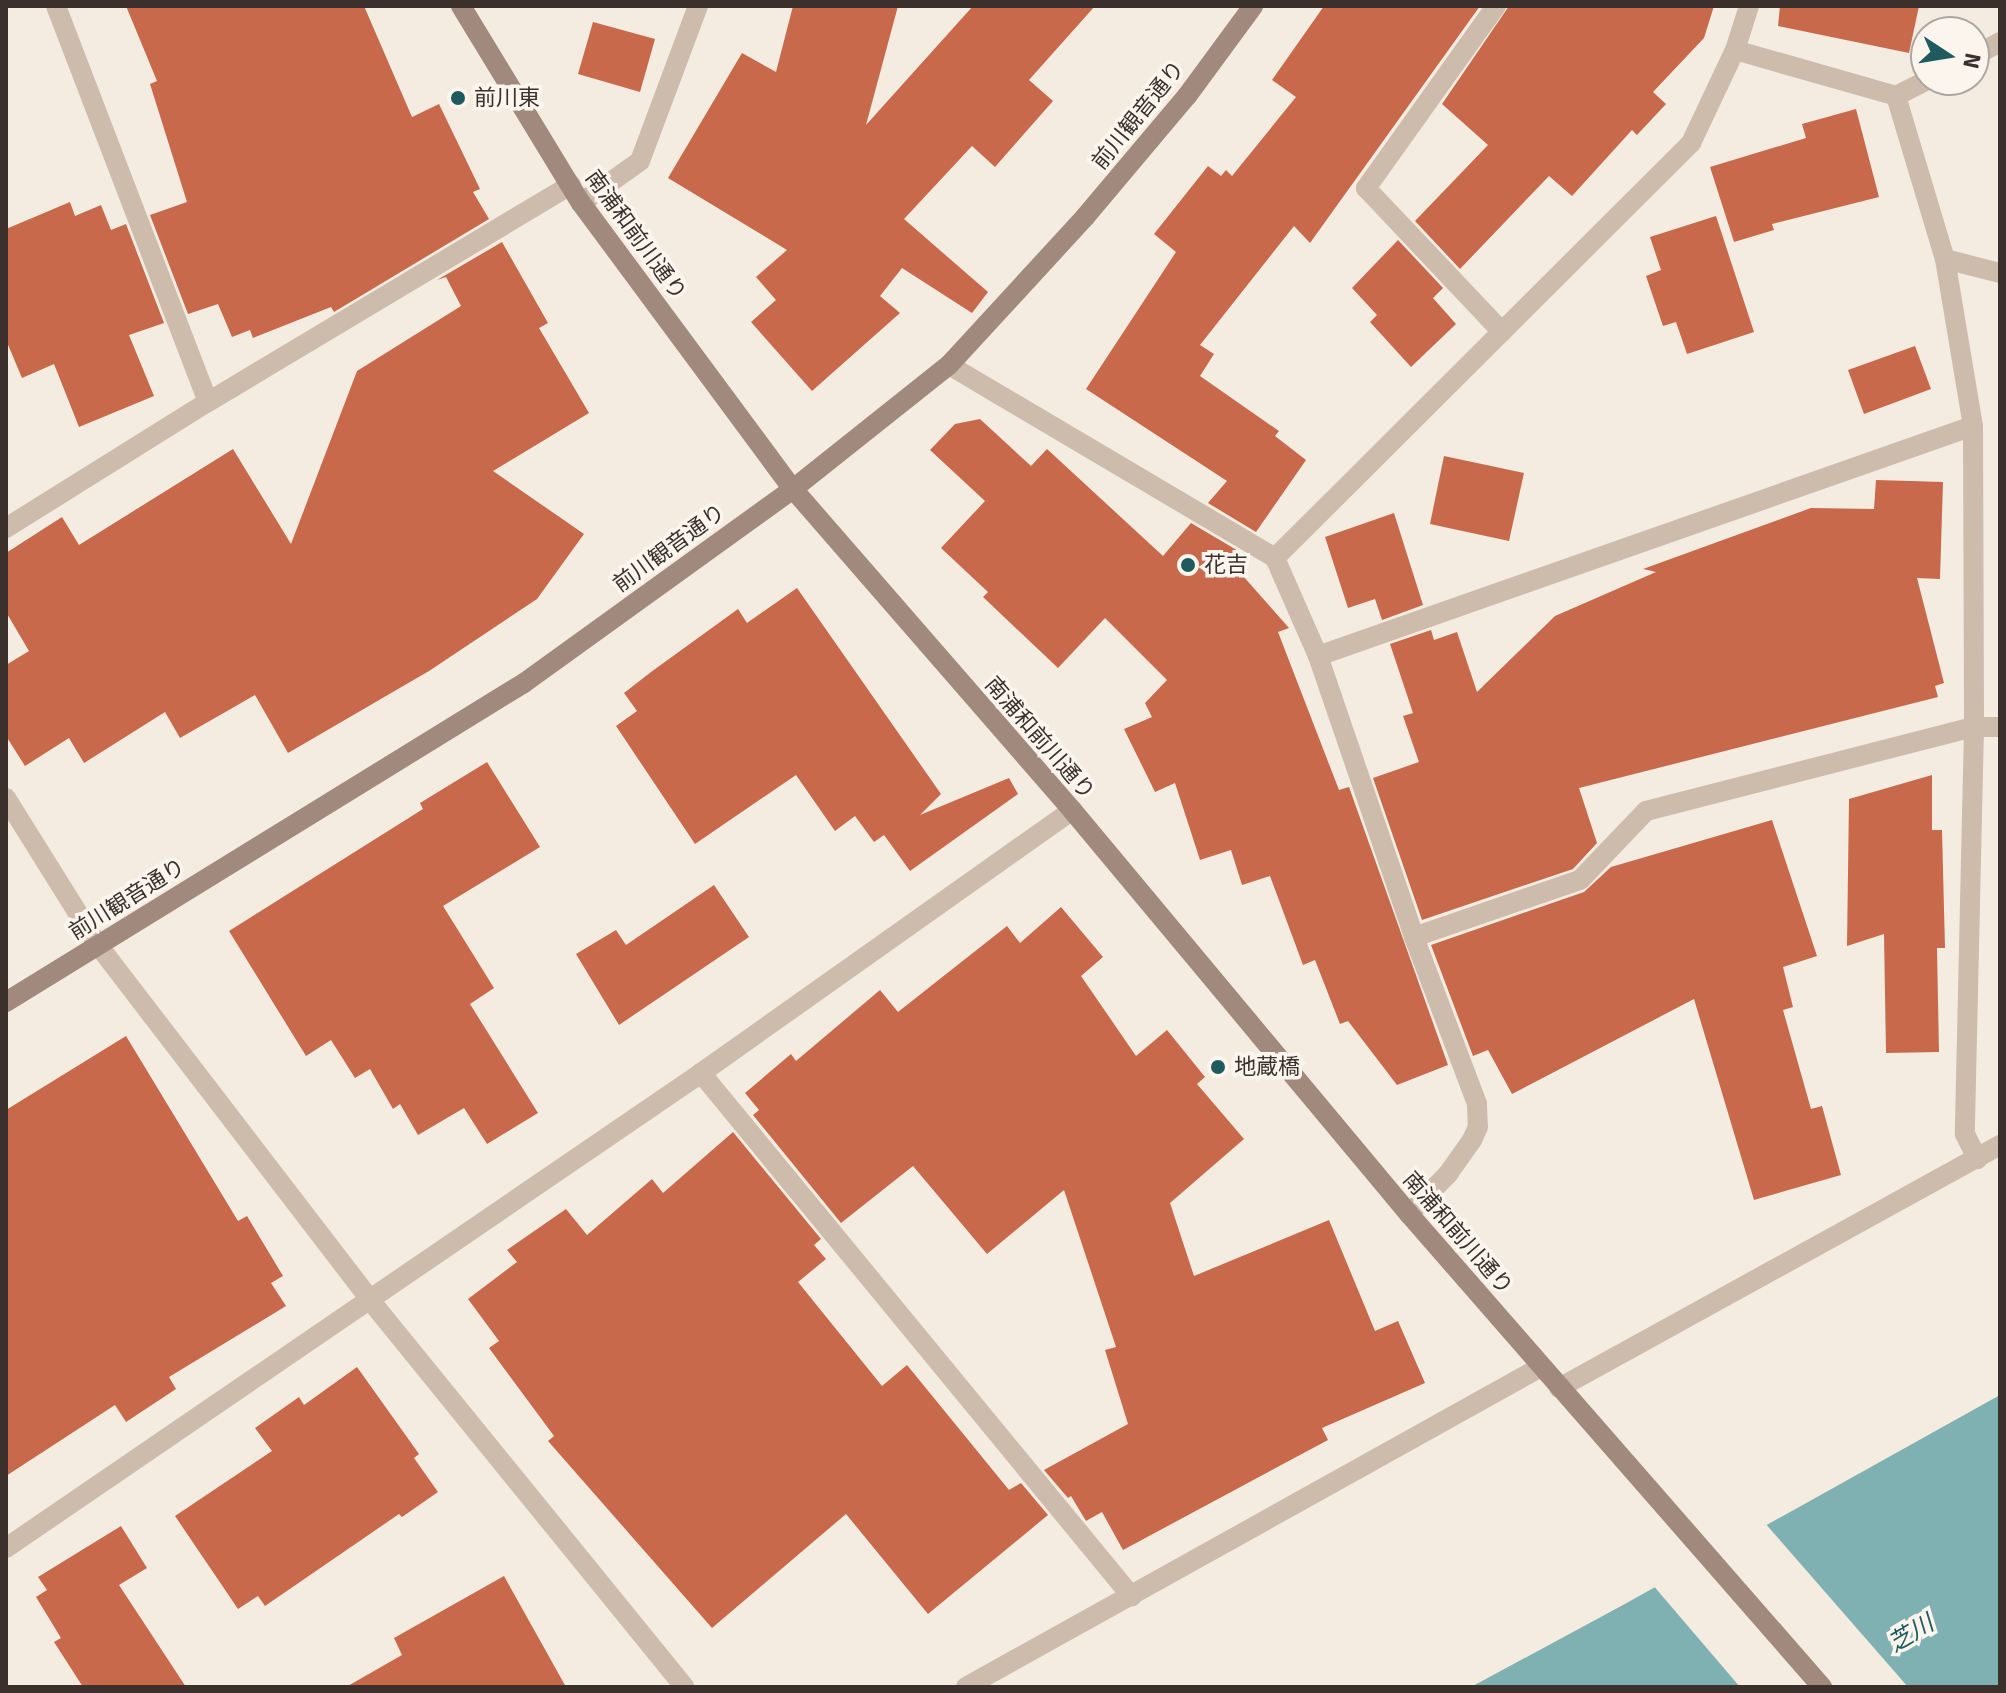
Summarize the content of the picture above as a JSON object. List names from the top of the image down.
{
  "streets": {
    "street": ["前川観音通り", "南浦和前川通り"]
  },
  "crossings": [
    ["前川観音通り", "南浦和前川通り"]
  ],
  "water": ["芝川"],
  "places": ["前川東", "花吉", "地蔵橋"],
  "north": "right"
}
